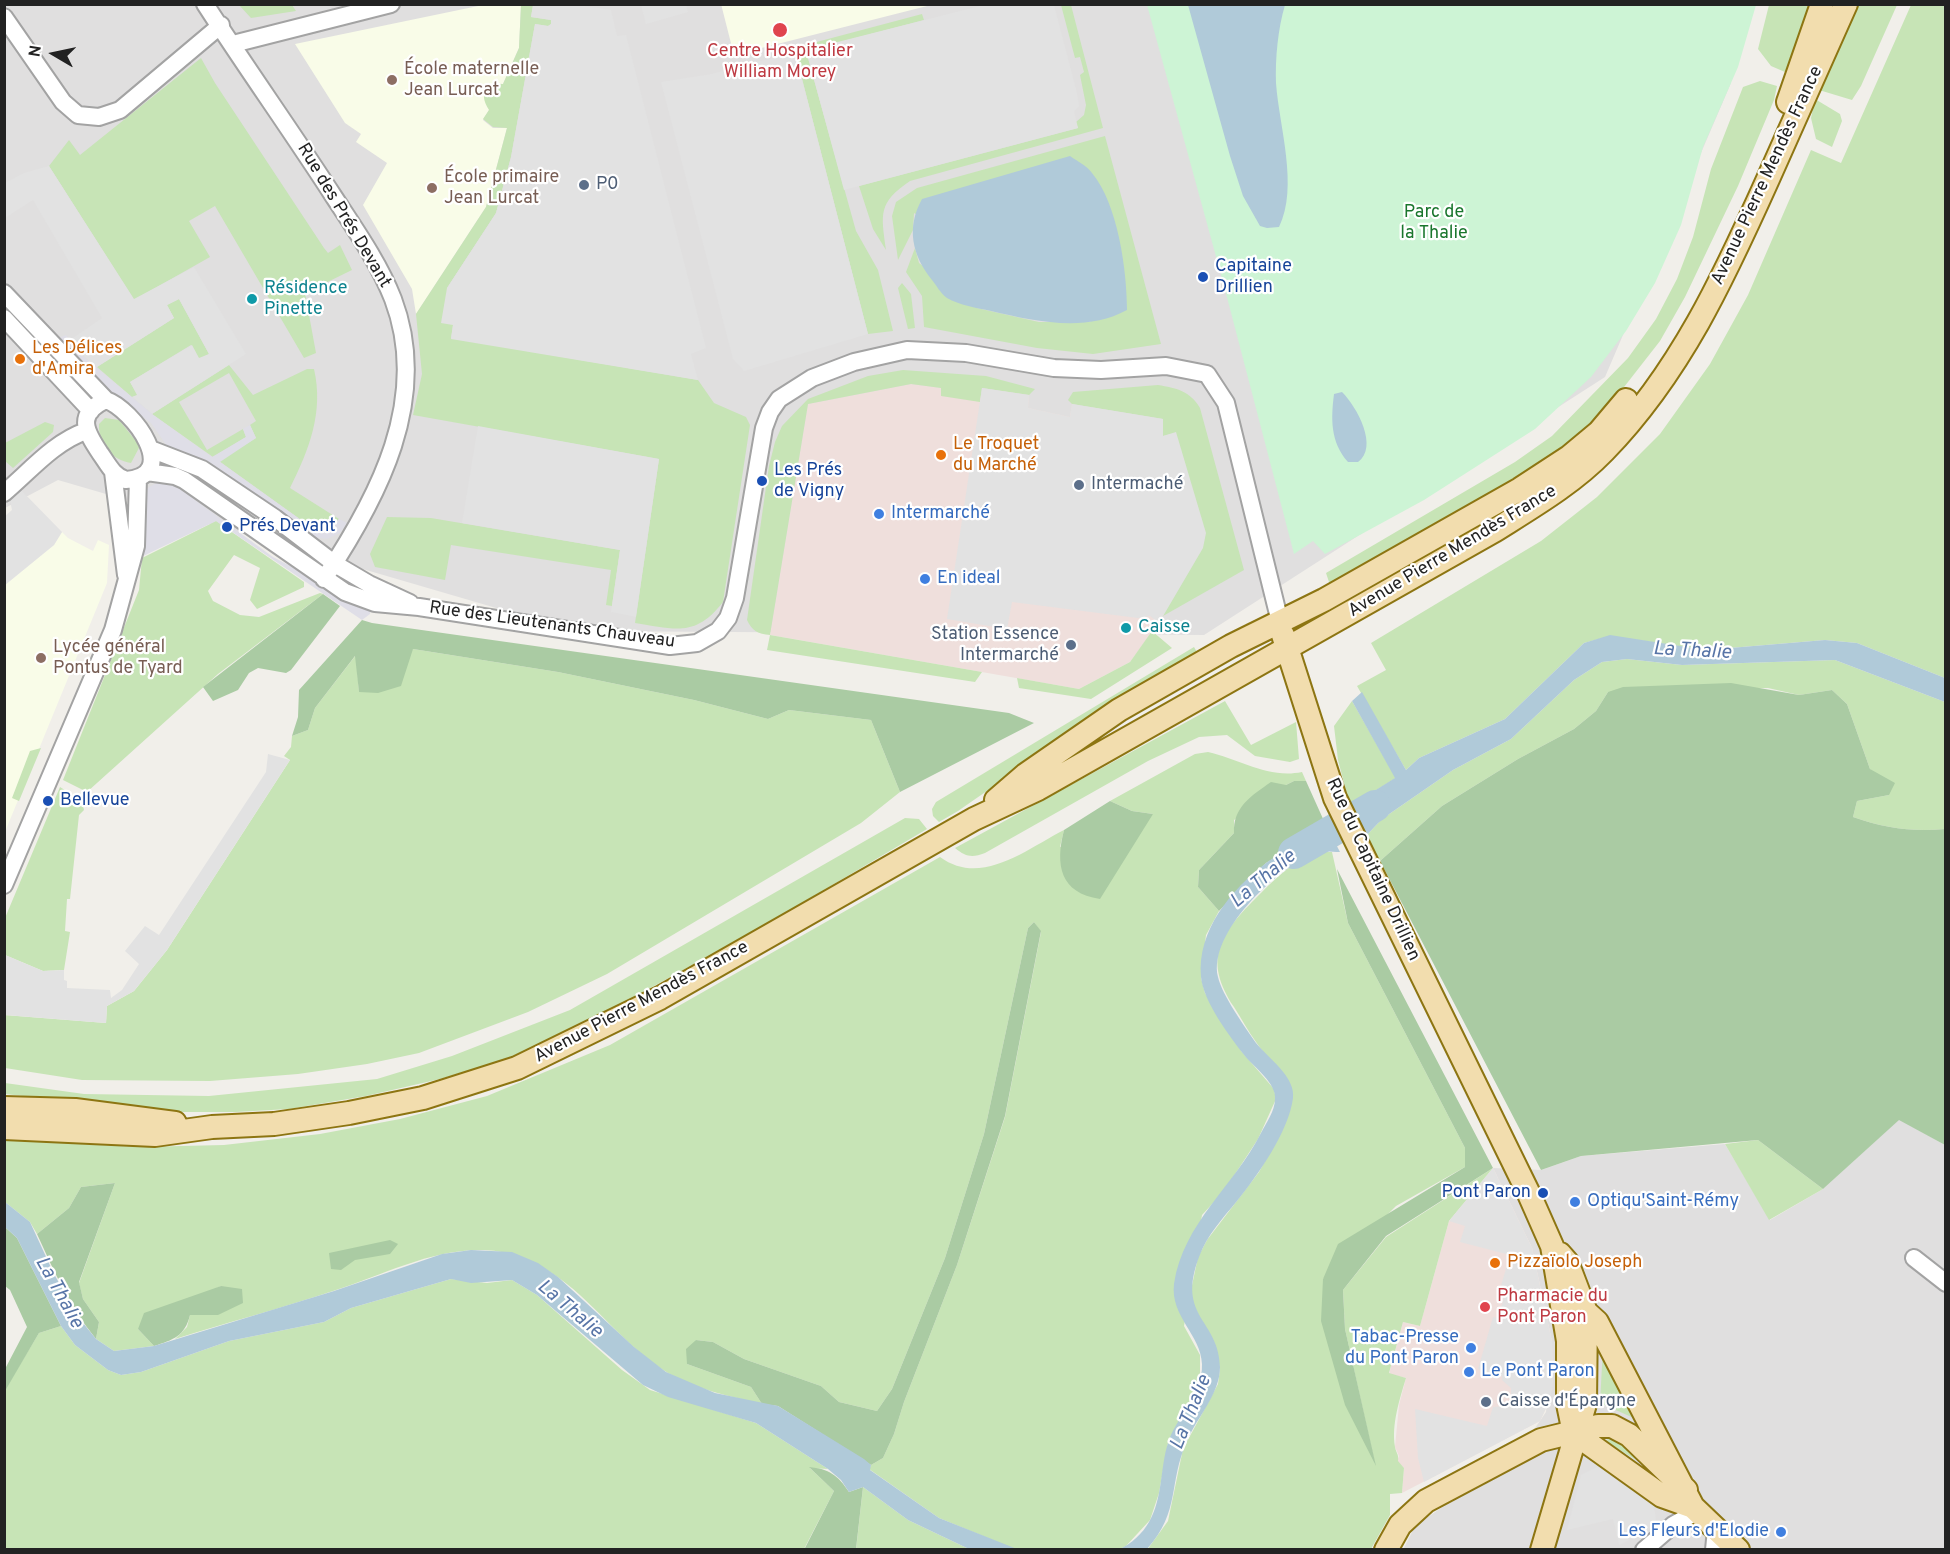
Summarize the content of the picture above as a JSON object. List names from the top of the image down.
{
  "streets": {
    "main road": ["Avenue Pierre Mendès France", "Rue du Capitaine Drillien"],
    "street": ["Rue des Prés Devant", "Rue des Lieutenants Chauveau"]
  },
  "crossings": [
    ["Avenue Pierre Mendès France", "Rue du Capitaine Drillien"],
    ["Rue des Prés Devant", "Rue des Lieutenants Chauveau"],
    ["Rue des Lieutenants Chauveau", "Rue du Capitaine Drillien"]
  ],
  "water": ["La Thalie"],
  "parks": ["Parc de la Thalie"],
  "places": [
    "Centre Hospitalier William Morey",
    "École maternelle Jean Lurcat",
    "P0",
    "École primaire Jean Lurcat",
    "Capitaine Drillien",
    "Résidence Pinette",
    "Les Délices d'Amira",
    "Le Troquet du Marché",
    "Les Prés de Vigny",
    "Intermaché",
    "Intermarché",
    "Prés Devant",
    "En ideal",
    "Caisse",
    "Station Essence Intermarché",
    "Lycée général Pontus de Tyard",
    "Bellevue",
    "Pont Paron",
    "Optiqu'Saint-Rémy",
    "Pizzaïolo Joseph",
    "Pharmacie du Pont Paron",
    "Tabac-Presse du Pont Paron",
    "Le Pont Paron",
    "Caisse d'Épargne",
    "Les Fleurs d'Elodie"
  ],
  "north": "left"
}
